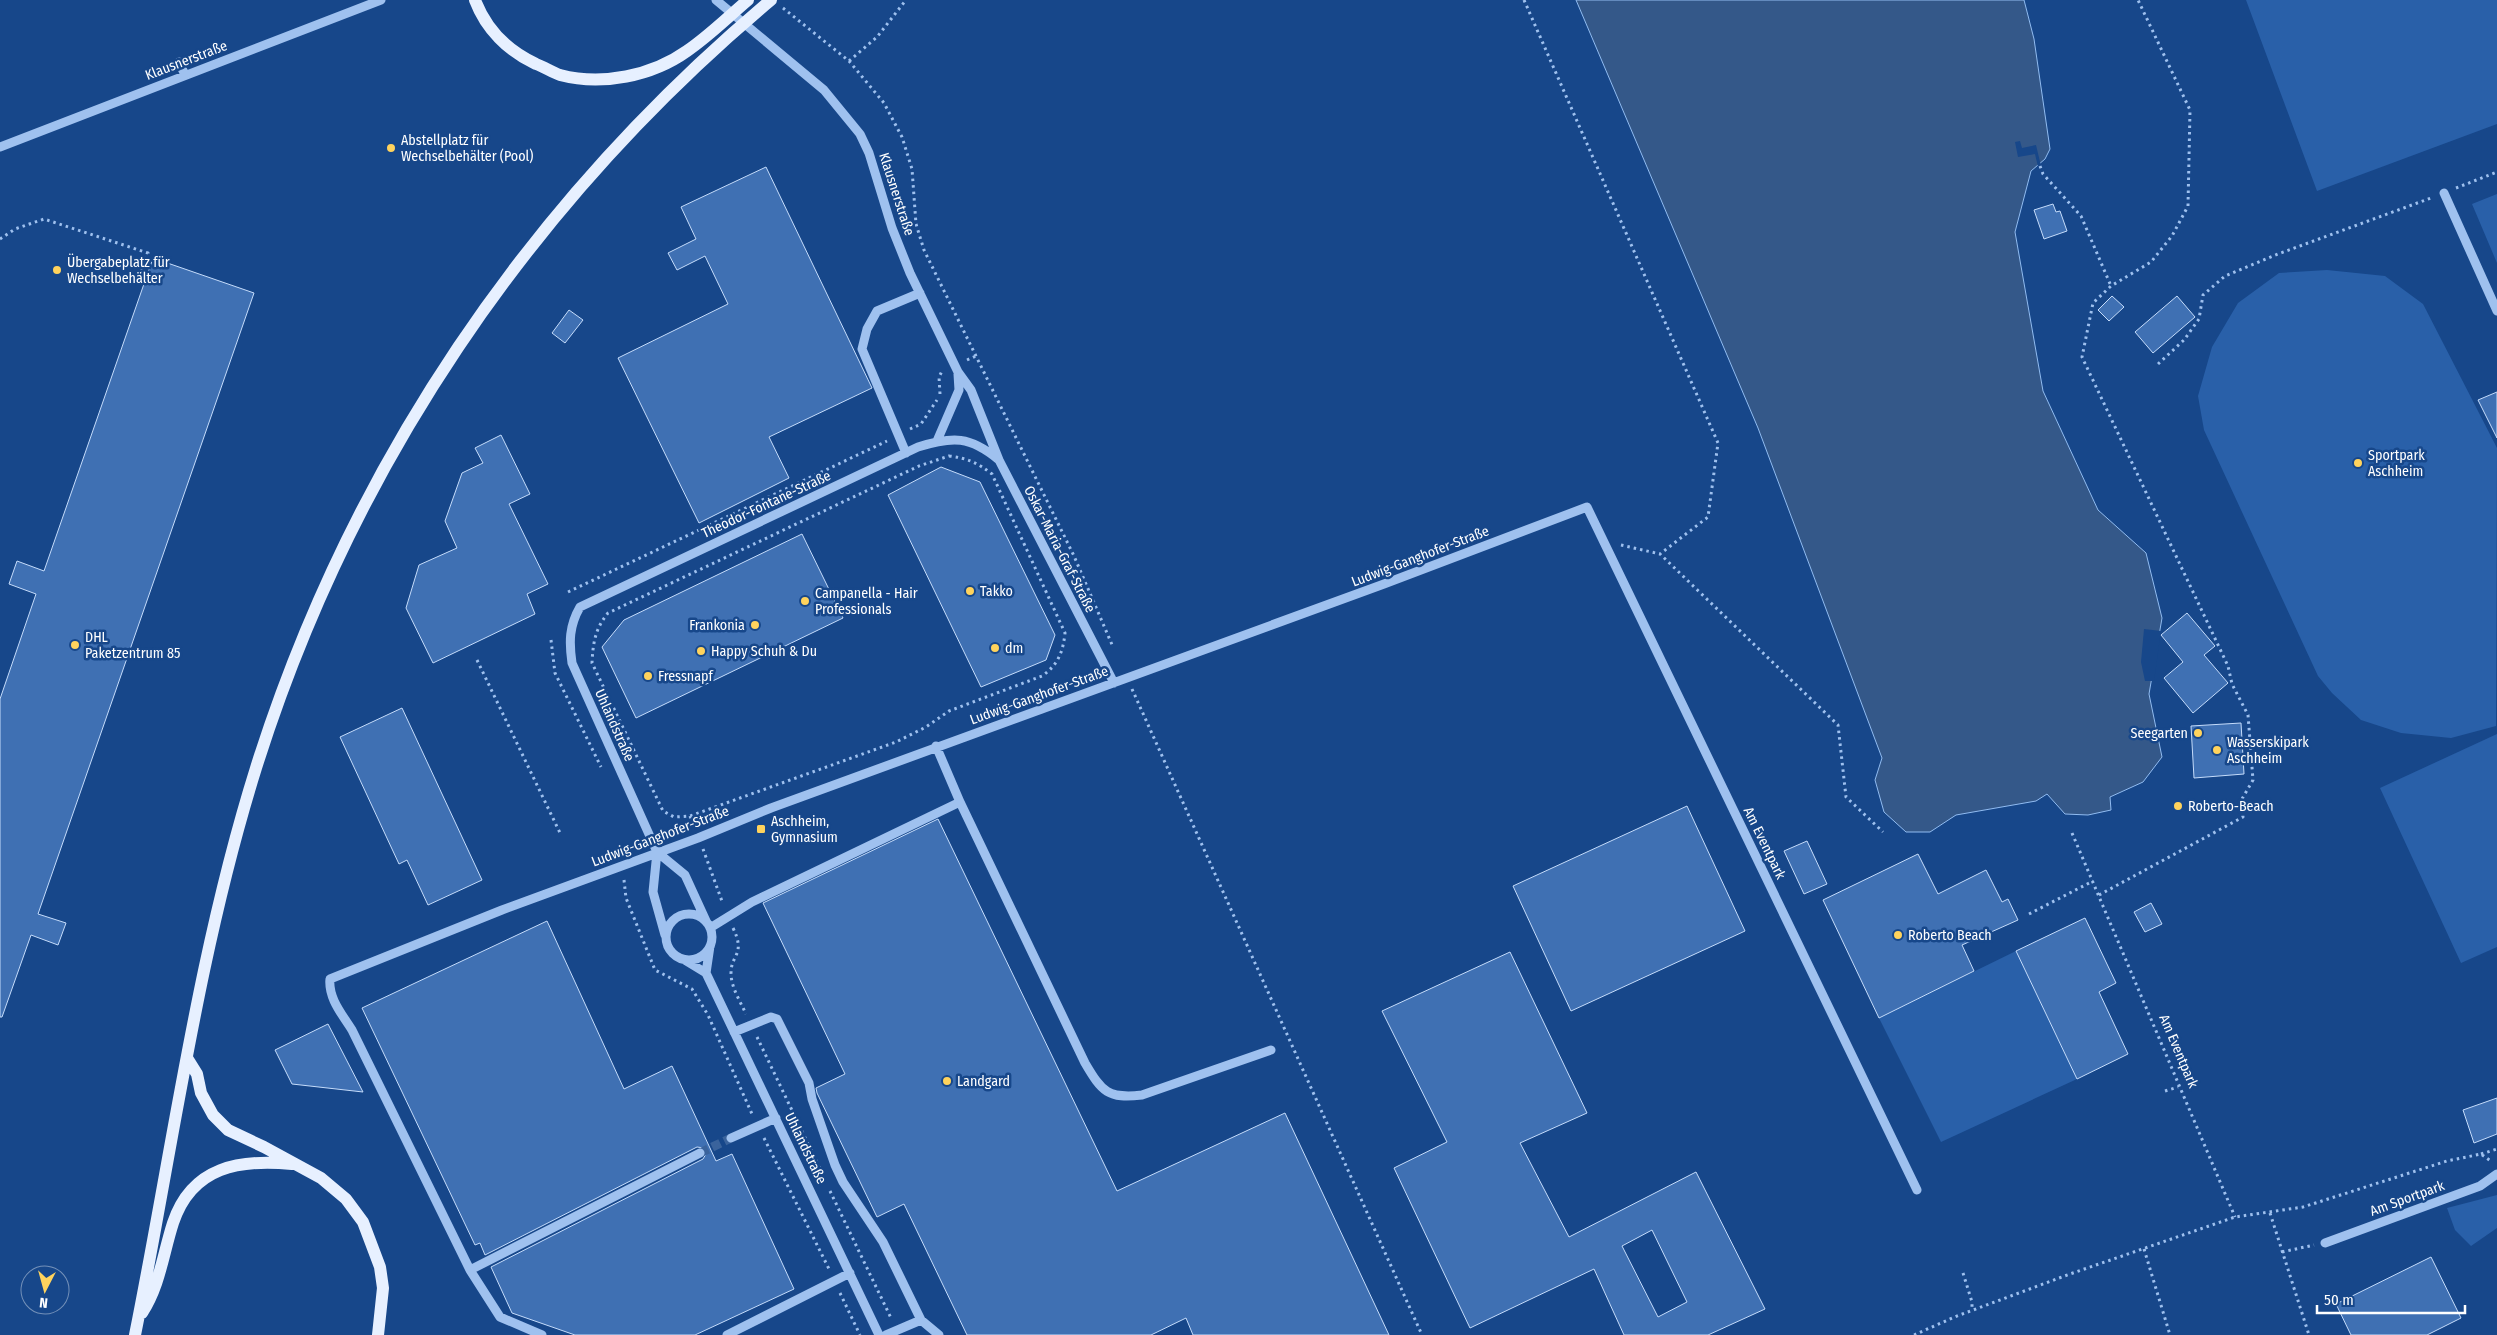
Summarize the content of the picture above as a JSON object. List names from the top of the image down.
{
  "streets": {
    "street": [
      "Klausnerstraße",
      "Theodor-Fontane-Straße",
      "Oskar-Maria-Graf-Straße",
      "Ludwig-Ganghofer-Straße",
      "Uhlandstraße",
      "Am Eventpark",
      "Am Sportpark"
    ]
  },
  "crossings": [
    ["Klausnerstraße", "Theodor-Fontane-Straße"],
    ["Klausnerstraße", "Oskar-Maria-Graf-Straße"],
    ["Theodor-Fontane-Straße", "Oskar-Maria-Graf-Straße"],
    ["Theodor-Fontane-Straße", "Uhlandstraße"],
    ["Oskar-Maria-Graf-Straße", "Ludwig-Ganghofer-Straße"],
    ["Ludwig-Ganghofer-Straße", "Uhlandstraße"],
    ["Ludwig-Ganghofer-Straße", "Am Eventpark"]
  ],
  "places": {
    "other": [
      "Abstellplatz für Wechselbehälter (Pool)",
      "Übergabeplatz für Wechselbehälter",
      "Sportpark Aschheim",
      "Takko",
      "Campanella - Hair Professionals",
      "Frankonia",
      "DHL Paketzentrum 85",
      "dm",
      "Happy Schuh & Du",
      "Fressnapf",
      "Seegarten",
      "Wasserskipark Aschheim",
      "Roberto-Beach",
      "Roberto Beach",
      "Landgard"
    ],
    "transit": ["Aschheim, Gymnasium"]
  },
  "scale_bar": "50 m",
  "north": "bottom"
}
